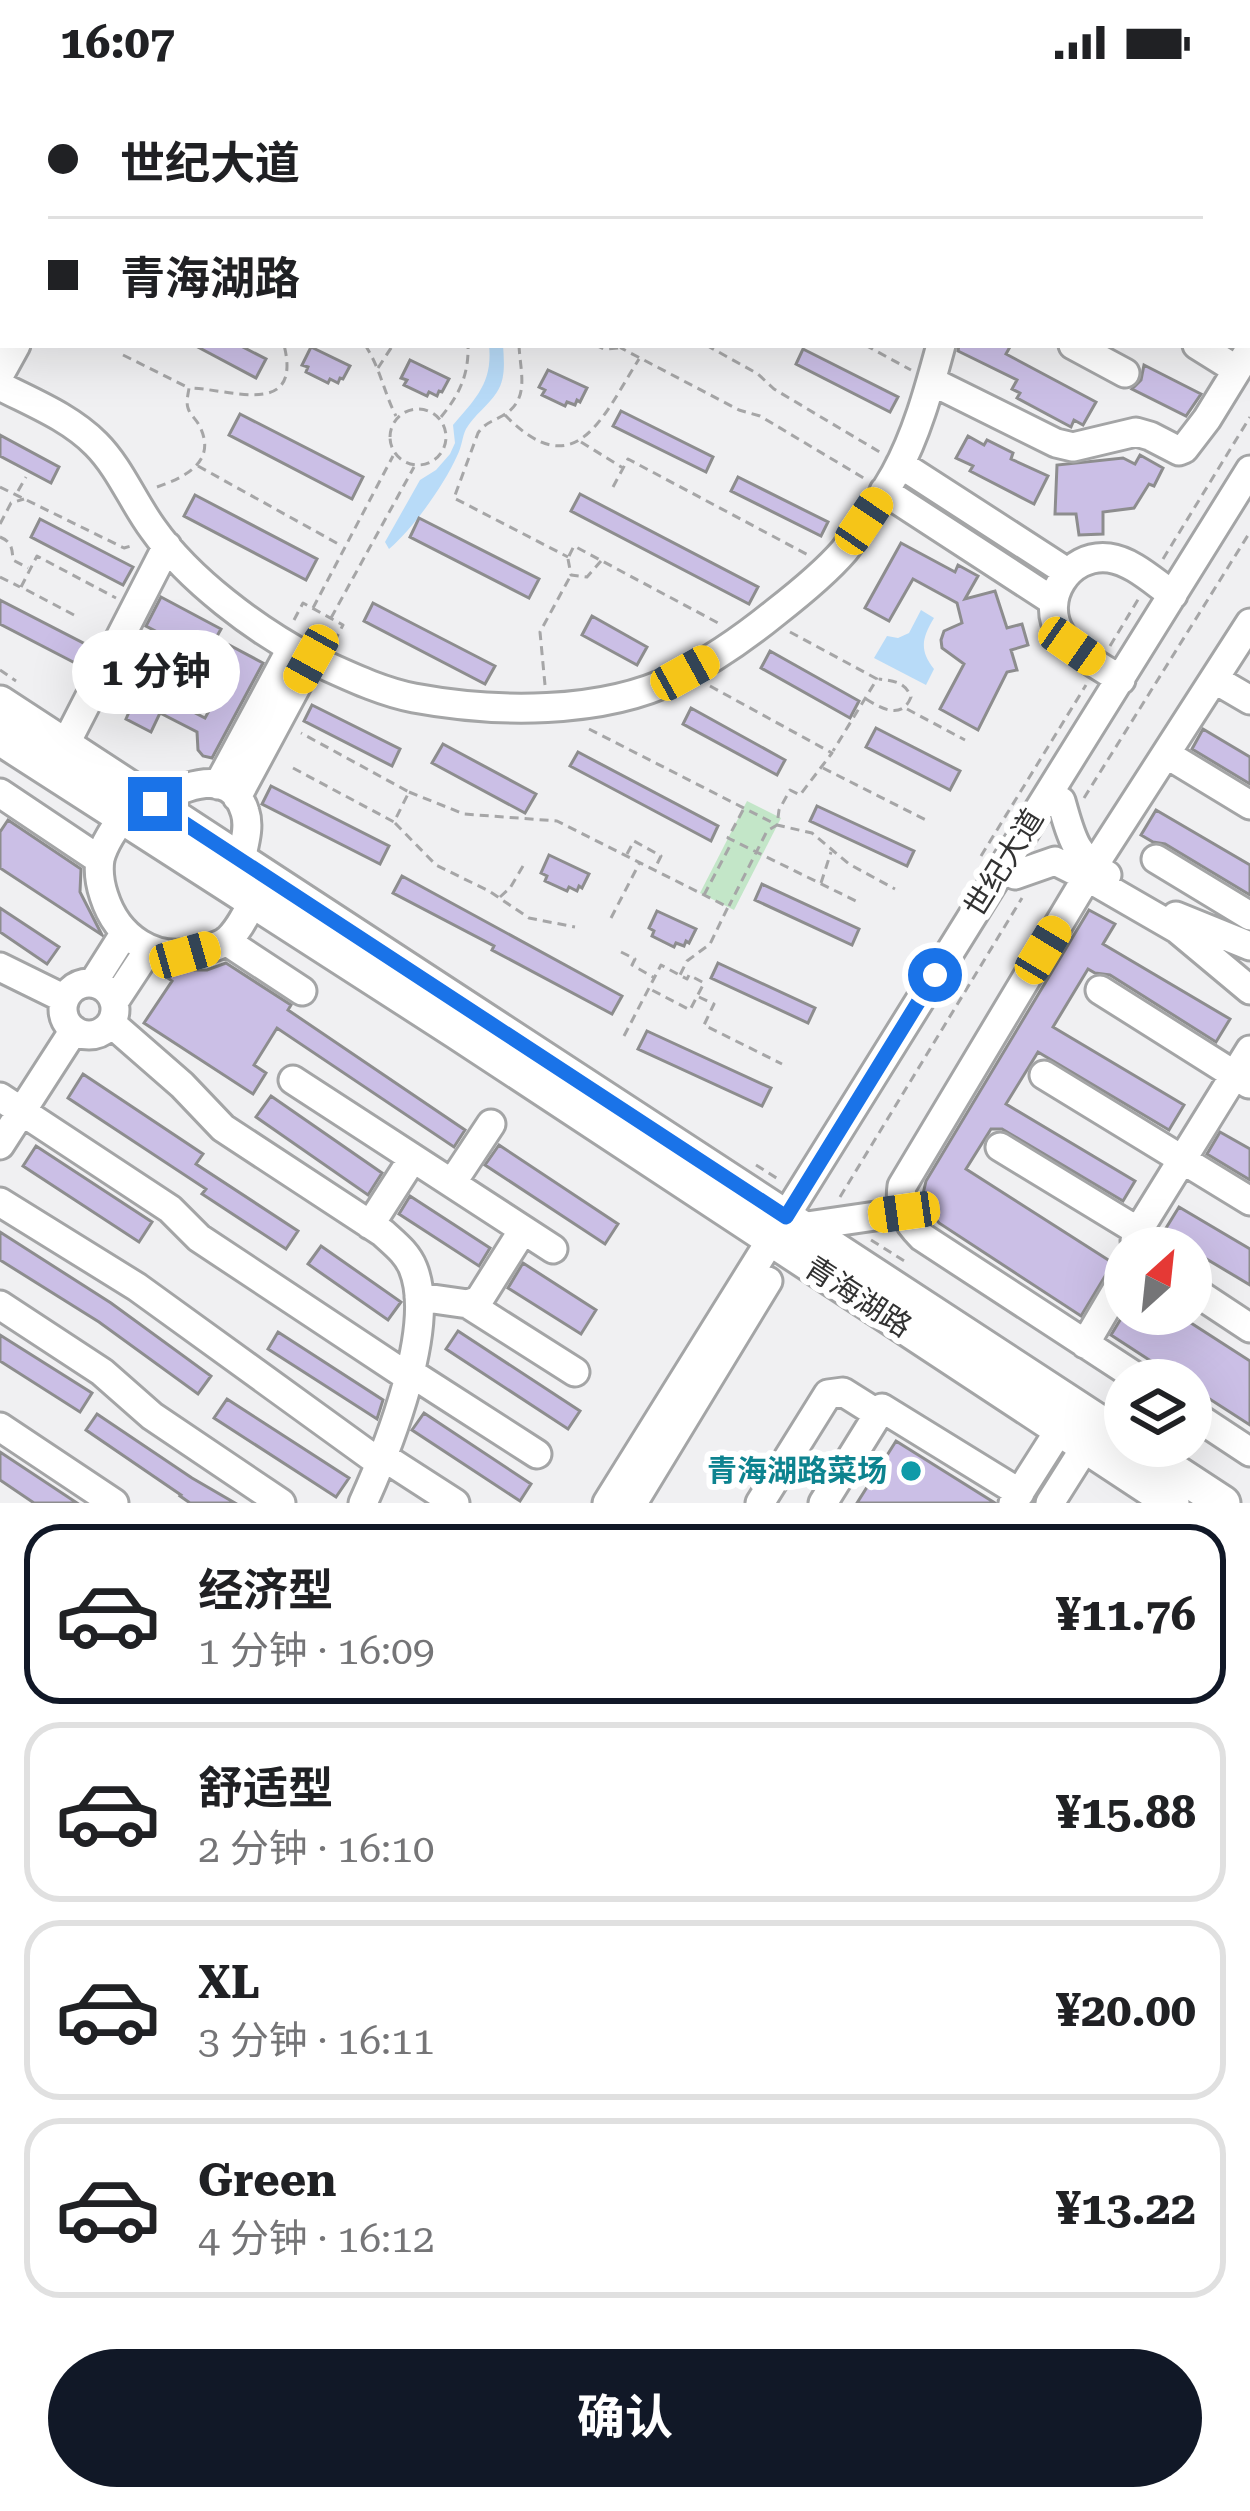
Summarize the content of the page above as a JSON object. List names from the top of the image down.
{
  "streets": {
    "main road": ["青海湖路"],
    "street": ["世纪大道"]
  },
  "crossings": [
    ["世纪大道", "青海湖路"]
  ],
  "places": ["青海湖路菜场"],
  "north": "top right",
  "page": {
    "status": "16:07",
    "banner": ["世纪大道", "青海湖路"],
    "bubble": "1 分钟",
    "list": [
      {
        "name": "经济型",
        "note": "1 分钟 · 16:09",
        "value": "¥11.76"
      },
      {
        "name": "舒适型",
        "note": "2 分钟 · 16:10",
        "value": "¥15.88"
      },
      {
        "name": "XL",
        "note": "3 分钟 · 16:11",
        "value": "¥20.00"
      },
      {
        "name": "Green",
        "note": "4 分钟 · 16:12",
        "value": "¥13.22"
      }
    ],
    "buttons": "确认"
  }
}
